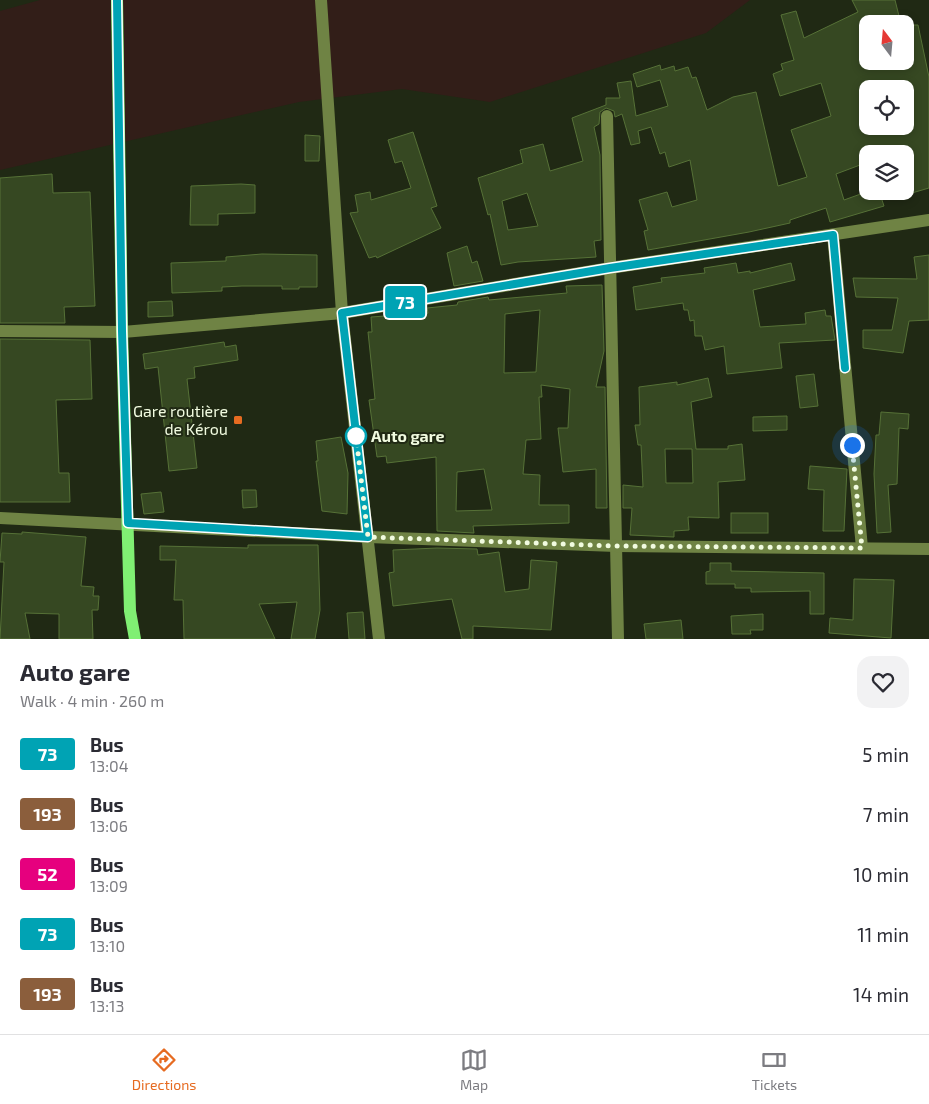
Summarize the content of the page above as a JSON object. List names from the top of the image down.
{
  "places": {
    "transit": ["Gare routière de Kérou"],
    "other": ["Auto gare"]
  },
  "lines": ["bus line 73"],
  "north": "top",
  "page": {
    "on_map": "73",
    "heading": ["Auto gare", "Walk · 4 min · 260 m"],
    "list": [
      {
        "mark": "73",
        "name": "Bus",
        "note": "13:04",
        "value": "5 min"
      },
      {
        "mark": "193",
        "name": "Bus",
        "note": "13:06",
        "value": "7 min"
      },
      {
        "mark": "52",
        "name": "Bus",
        "note": "13:09",
        "value": "10 min"
      },
      {
        "mark": "73",
        "name": "Bus",
        "note": "13:10",
        "value": "11 min"
      },
      {
        "mark": "193",
        "name": "Bus",
        "note": "13:13",
        "value": "14 min"
      }
    ],
    "tabs": ["Directions", "Map", "Tickets"]
  }
}
